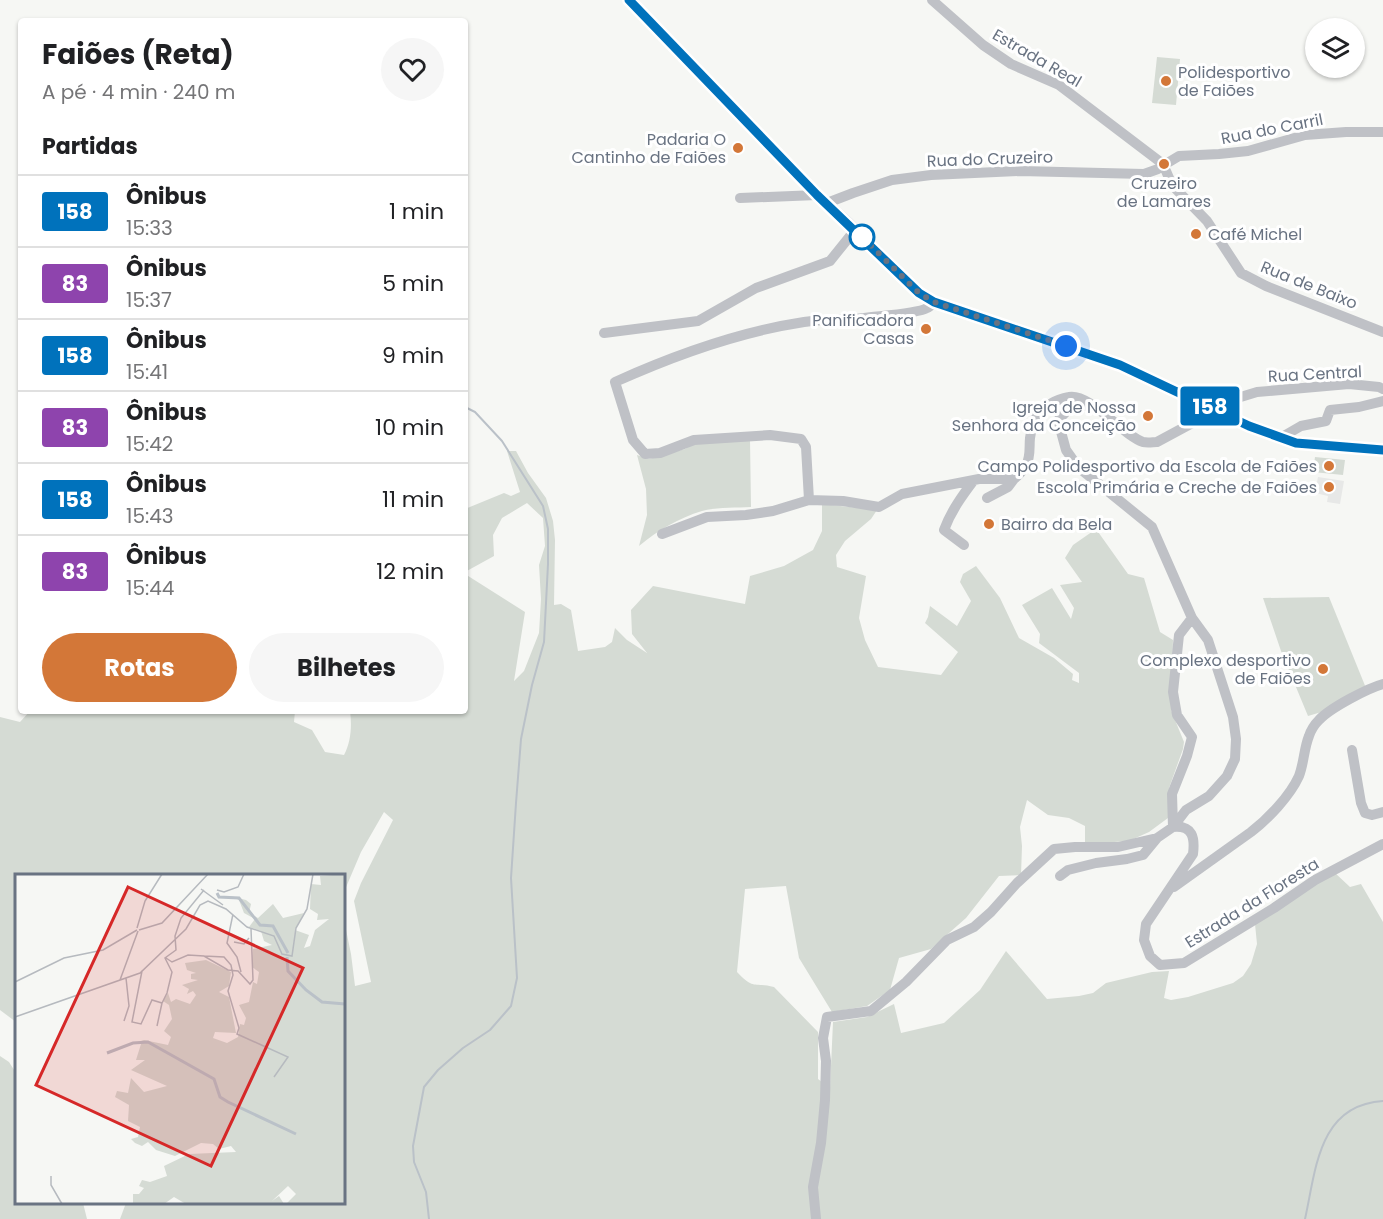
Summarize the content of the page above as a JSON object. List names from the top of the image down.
{
  "streets": {
    "street": [
      "Estrada Real",
      "Rua do Carril",
      "Rua do Cruzeiro",
      "Rua de Baixo",
      "Rua Central",
      "Estrada da Floresta"
    ]
  },
  "crossings": [
    ["Estrada Real", "Rua do Carril"],
    ["Estrada Real", "Rua do Cruzeiro"],
    ["Estrada Real", "Rua de Baixo"],
    ["Rua do Carril", "Rua do Cruzeiro"],
    ["Rua do Carril", "Rua de Baixo"],
    ["Rua do Cruzeiro", "Rua de Baixo"]
  ],
  "places": [
    "Polidesportivo de Faiões",
    "Padaria O Cantinho de Faiões",
    "Cruzeiro de Lamares",
    "Café Michel",
    "Panificadora Casas",
    "Igreja de Nossa Senhora da Conceição",
    "Campo Polidesportivo da Escola de Faiões",
    "Escola Primária e Creche de Faiões",
    "Bairro da Bela",
    "Complexo desportivo de Faiões"
  ],
  "lines": ["bus line 158"],
  "page": {
    "on_map": "158",
    "heading": [
      ["Faiões (Reta)", "A pé · 4 min · 240 m"],
      "Partidas"
    ],
    "list": [
      {
        "mark": "158",
        "name": "Ônibus",
        "note": "15:33",
        "value": "1 min"
      },
      {
        "mark": "83",
        "name": "Ônibus",
        "note": "15:37",
        "value": "5 min"
      },
      {
        "mark": "158",
        "name": "Ônibus",
        "note": "15:41",
        "value": "9 min"
      },
      {
        "mark": "83",
        "name": "Ônibus",
        "note": "15:42",
        "value": "10 min"
      },
      {
        "mark": "158",
        "name": "Ônibus",
        "note": "15:43",
        "value": "11 min"
      },
      {
        "mark": "83",
        "name": "Ônibus",
        "note": "15:44",
        "value": "12 min"
      }
    ],
    "buttons": ["Rotas", "Bilhetes"]
  }
}
